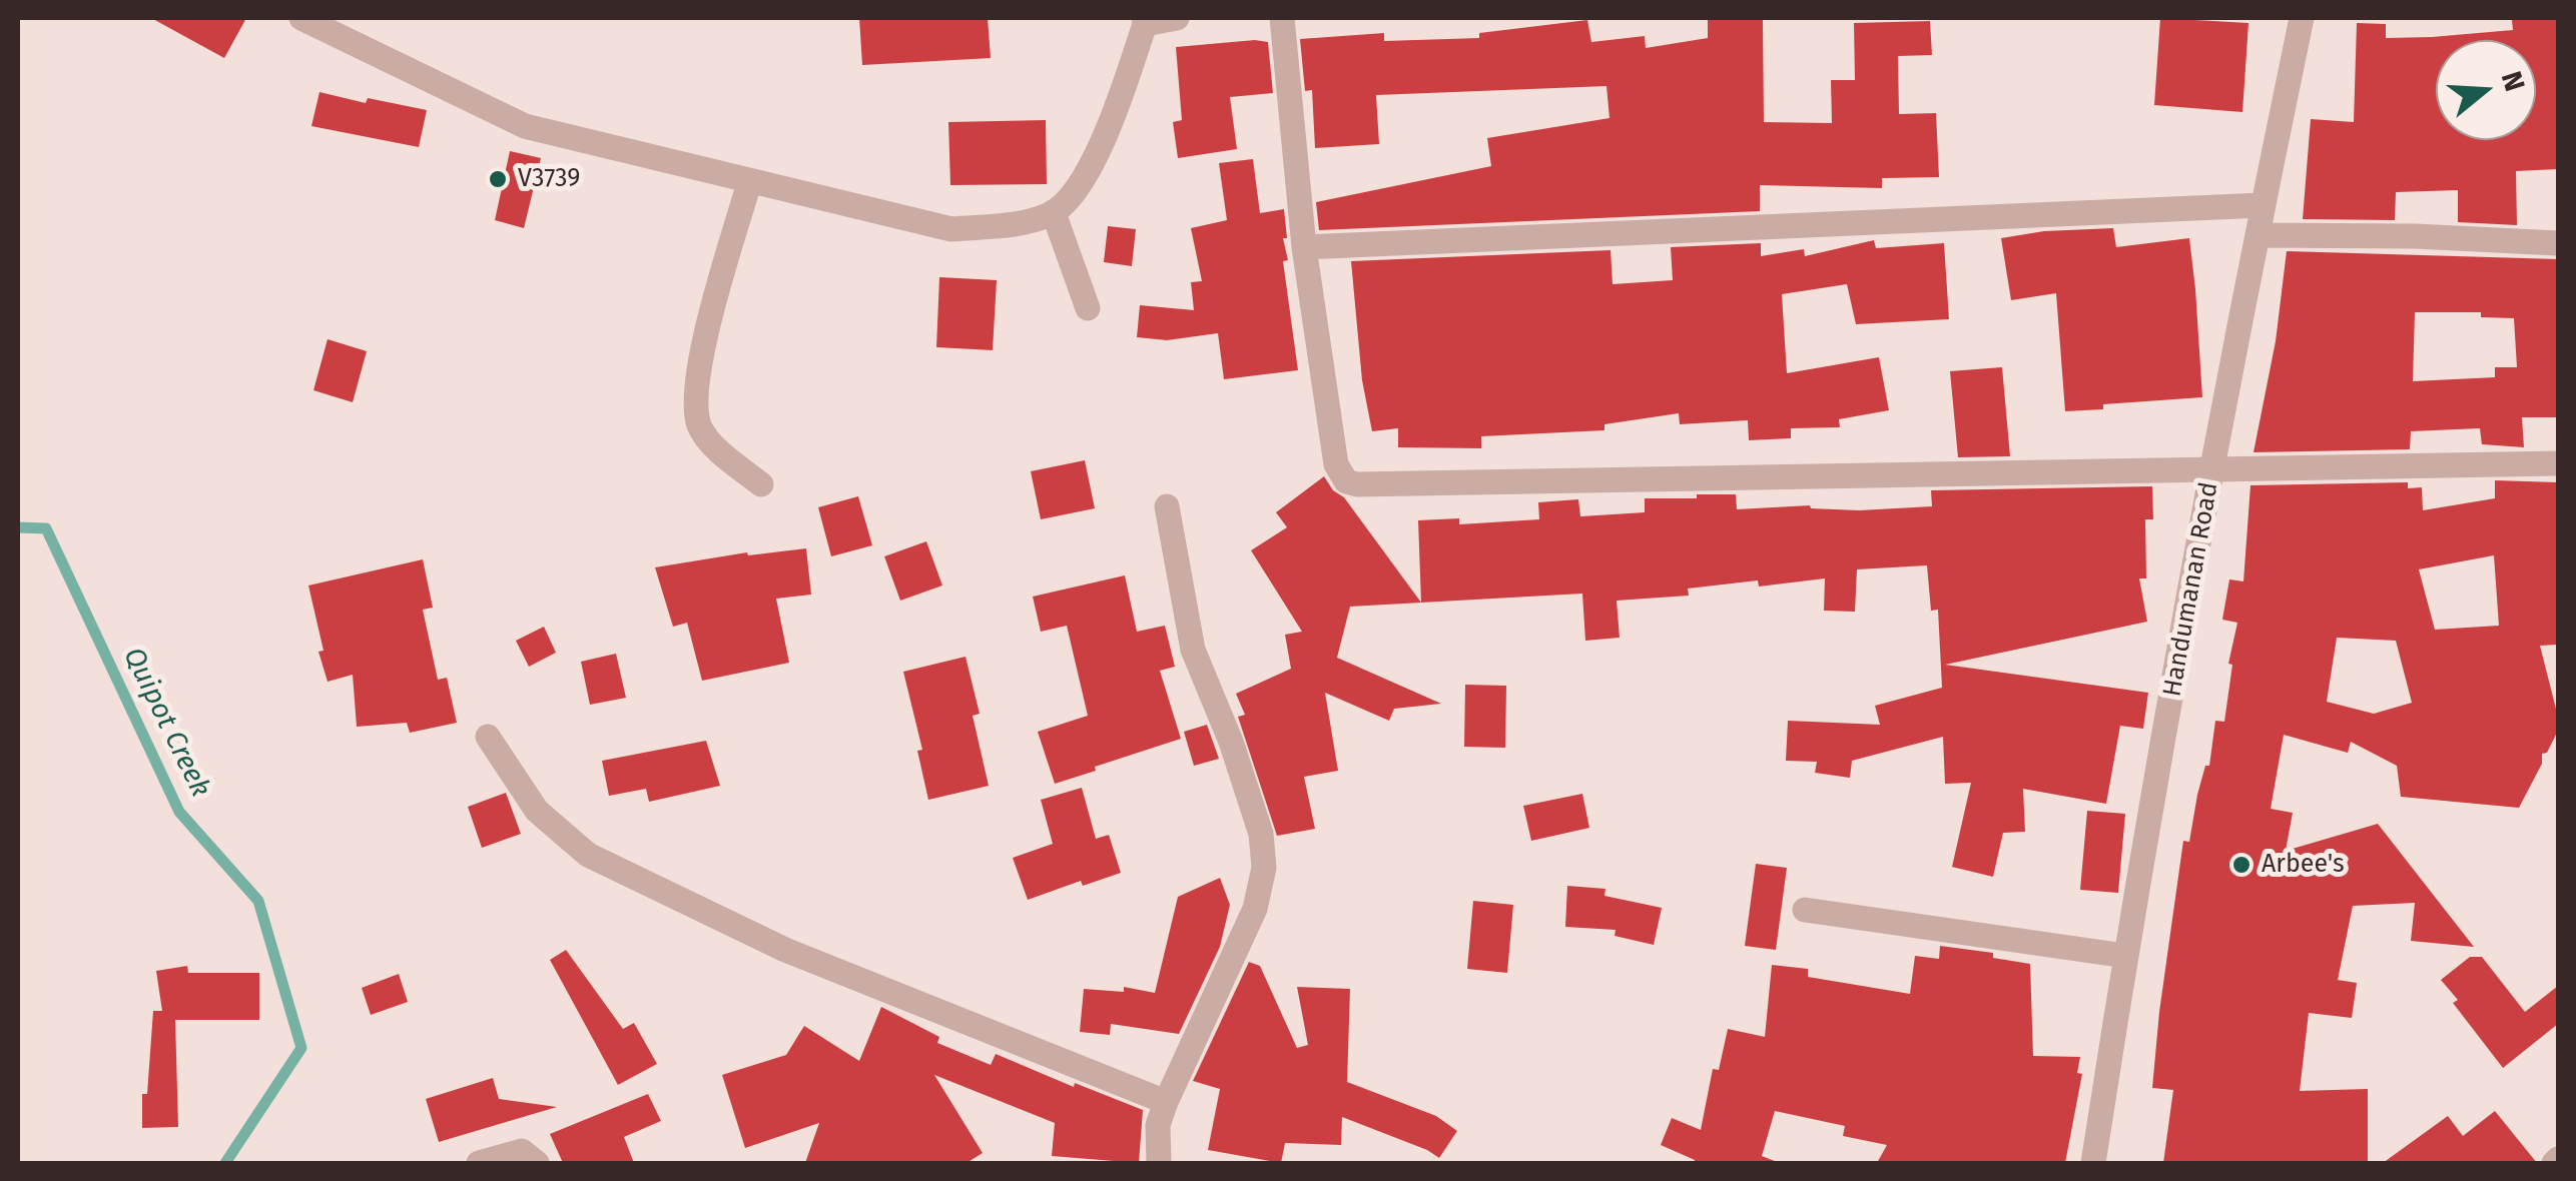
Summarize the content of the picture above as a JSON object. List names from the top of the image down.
{
  "streets": {
    "street": ["Handumanan Road"]
  },
  "water": ["Quipot Creek"],
  "places": ["V3739", "Arbee's"],
  "north": "right"
}
